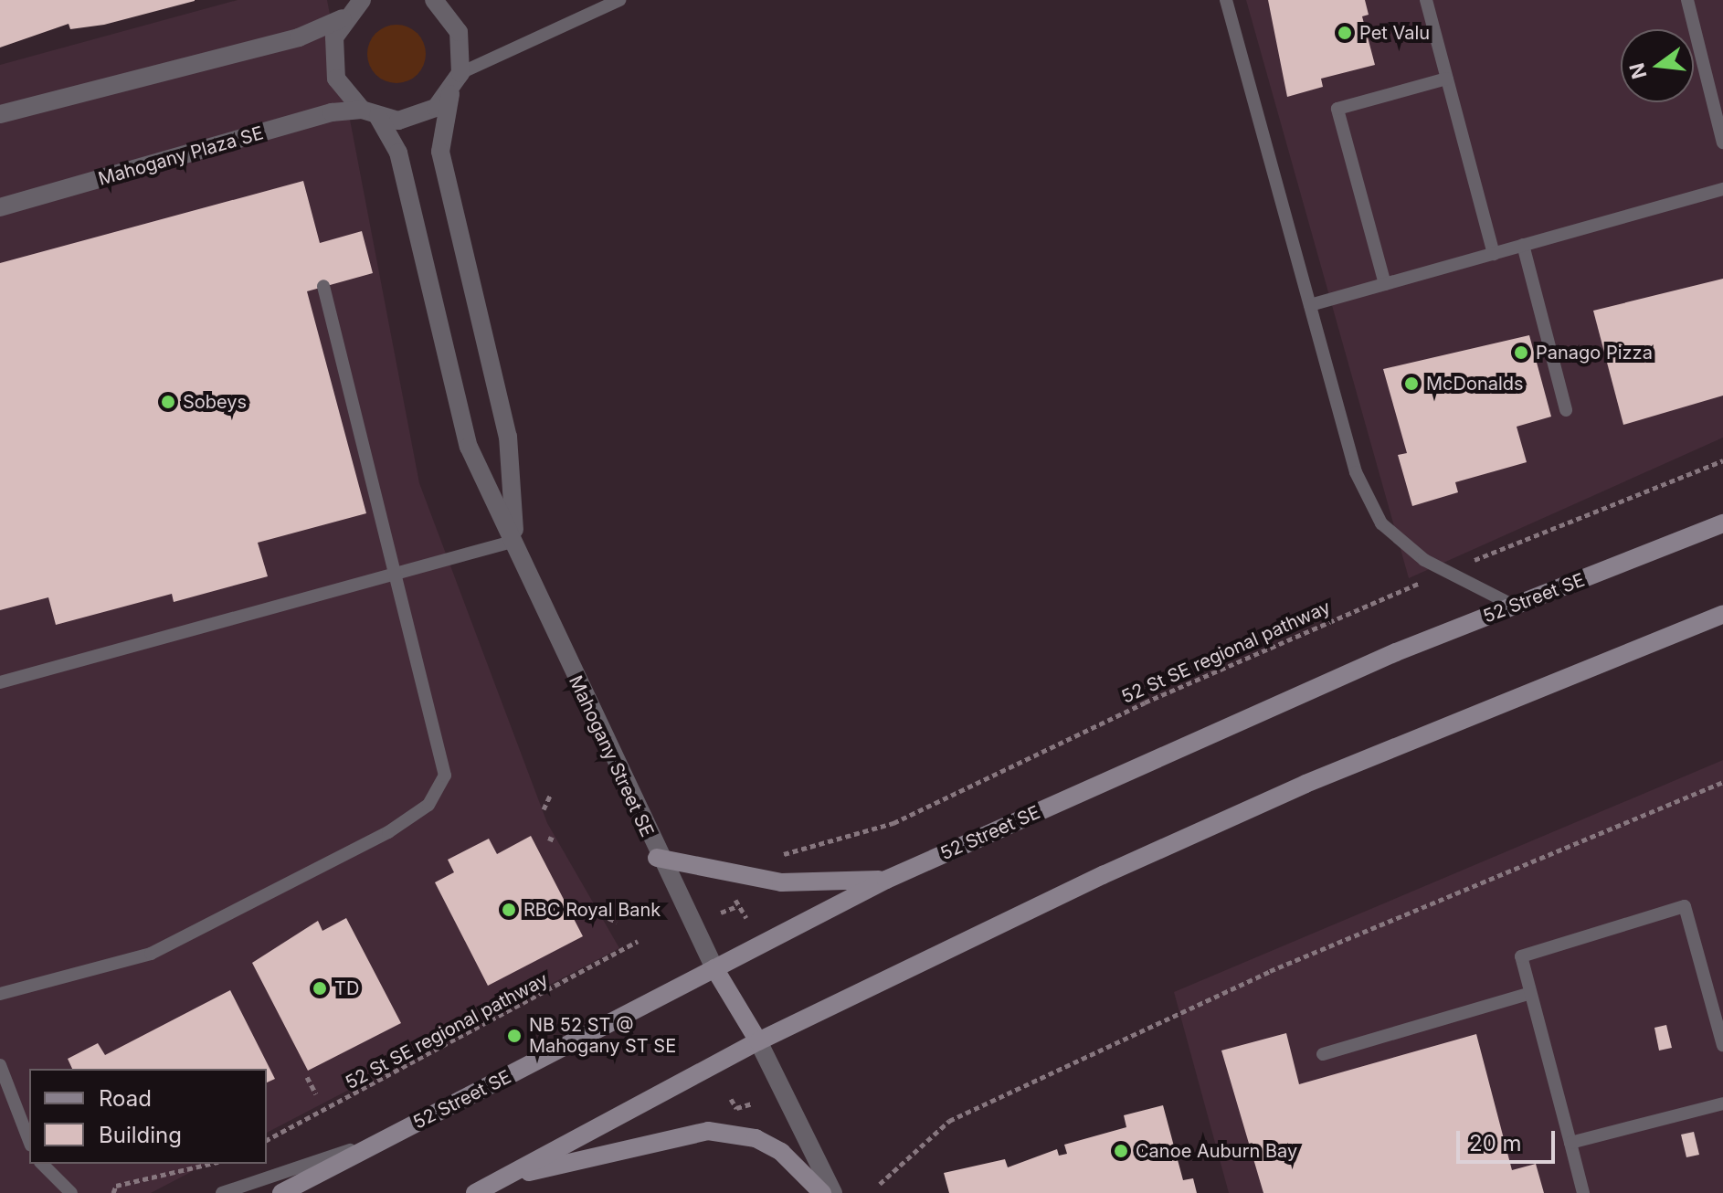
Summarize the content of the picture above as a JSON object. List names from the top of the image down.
{
  "streets": {
    "main road": ["52 Street SE"],
    "street": ["Mahogany Plaza SE", "Mahogany Street SE"],
    "path": ["52 St SE regional pathway"]
  },
  "crossings": [
    ["Mahogany Plaza SE", "Mahogany Street SE"],
    ["52 Street SE", "Mahogany Street SE"]
  ],
  "places": [
    "Pet Valu",
    "Panago Pizza",
    "McDonalds",
    "Sobeys",
    "RBC Royal Bank",
    "TD",
    "NB 52 ST @ Mahogany ST SE",
    "Canoe Auburn Bay"
  ],
  "legend": ["Road", "Building"],
  "scale_bar": "20 m",
  "north": "left"
}
